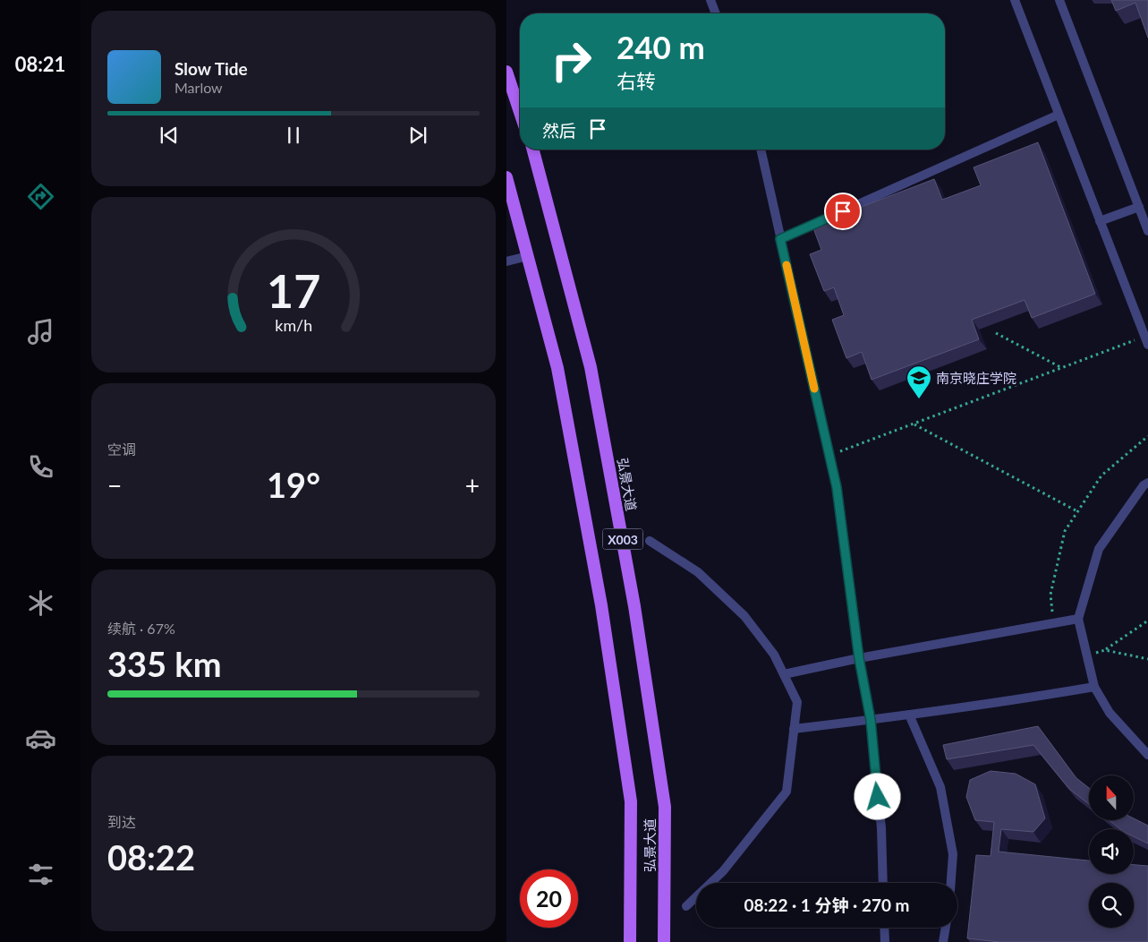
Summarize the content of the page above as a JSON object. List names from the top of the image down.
{
  "streets": {
    "main road": ["弘景大道", "X003"]
  },
  "places": {
    "school or university": ["南京晓庄学院"]
  },
  "north": "top",
  "page": {
    "tabs": "08:21",
    "turn": ["240 m", "右转"],
    "song": ["Slow Tide", "Marlow"],
    "then": "然后",
    "tile": [
      "空调",
      ["续航 · 67%", "335 km"],
      ["到达", "08:22"]
    ],
    "heat": ["−", "19°", "+"],
    "limit": "20",
    "trip": "08:22 · 1 分钟 · 270 m",
    "gauge": ["17", "km/h"]
  }
}
